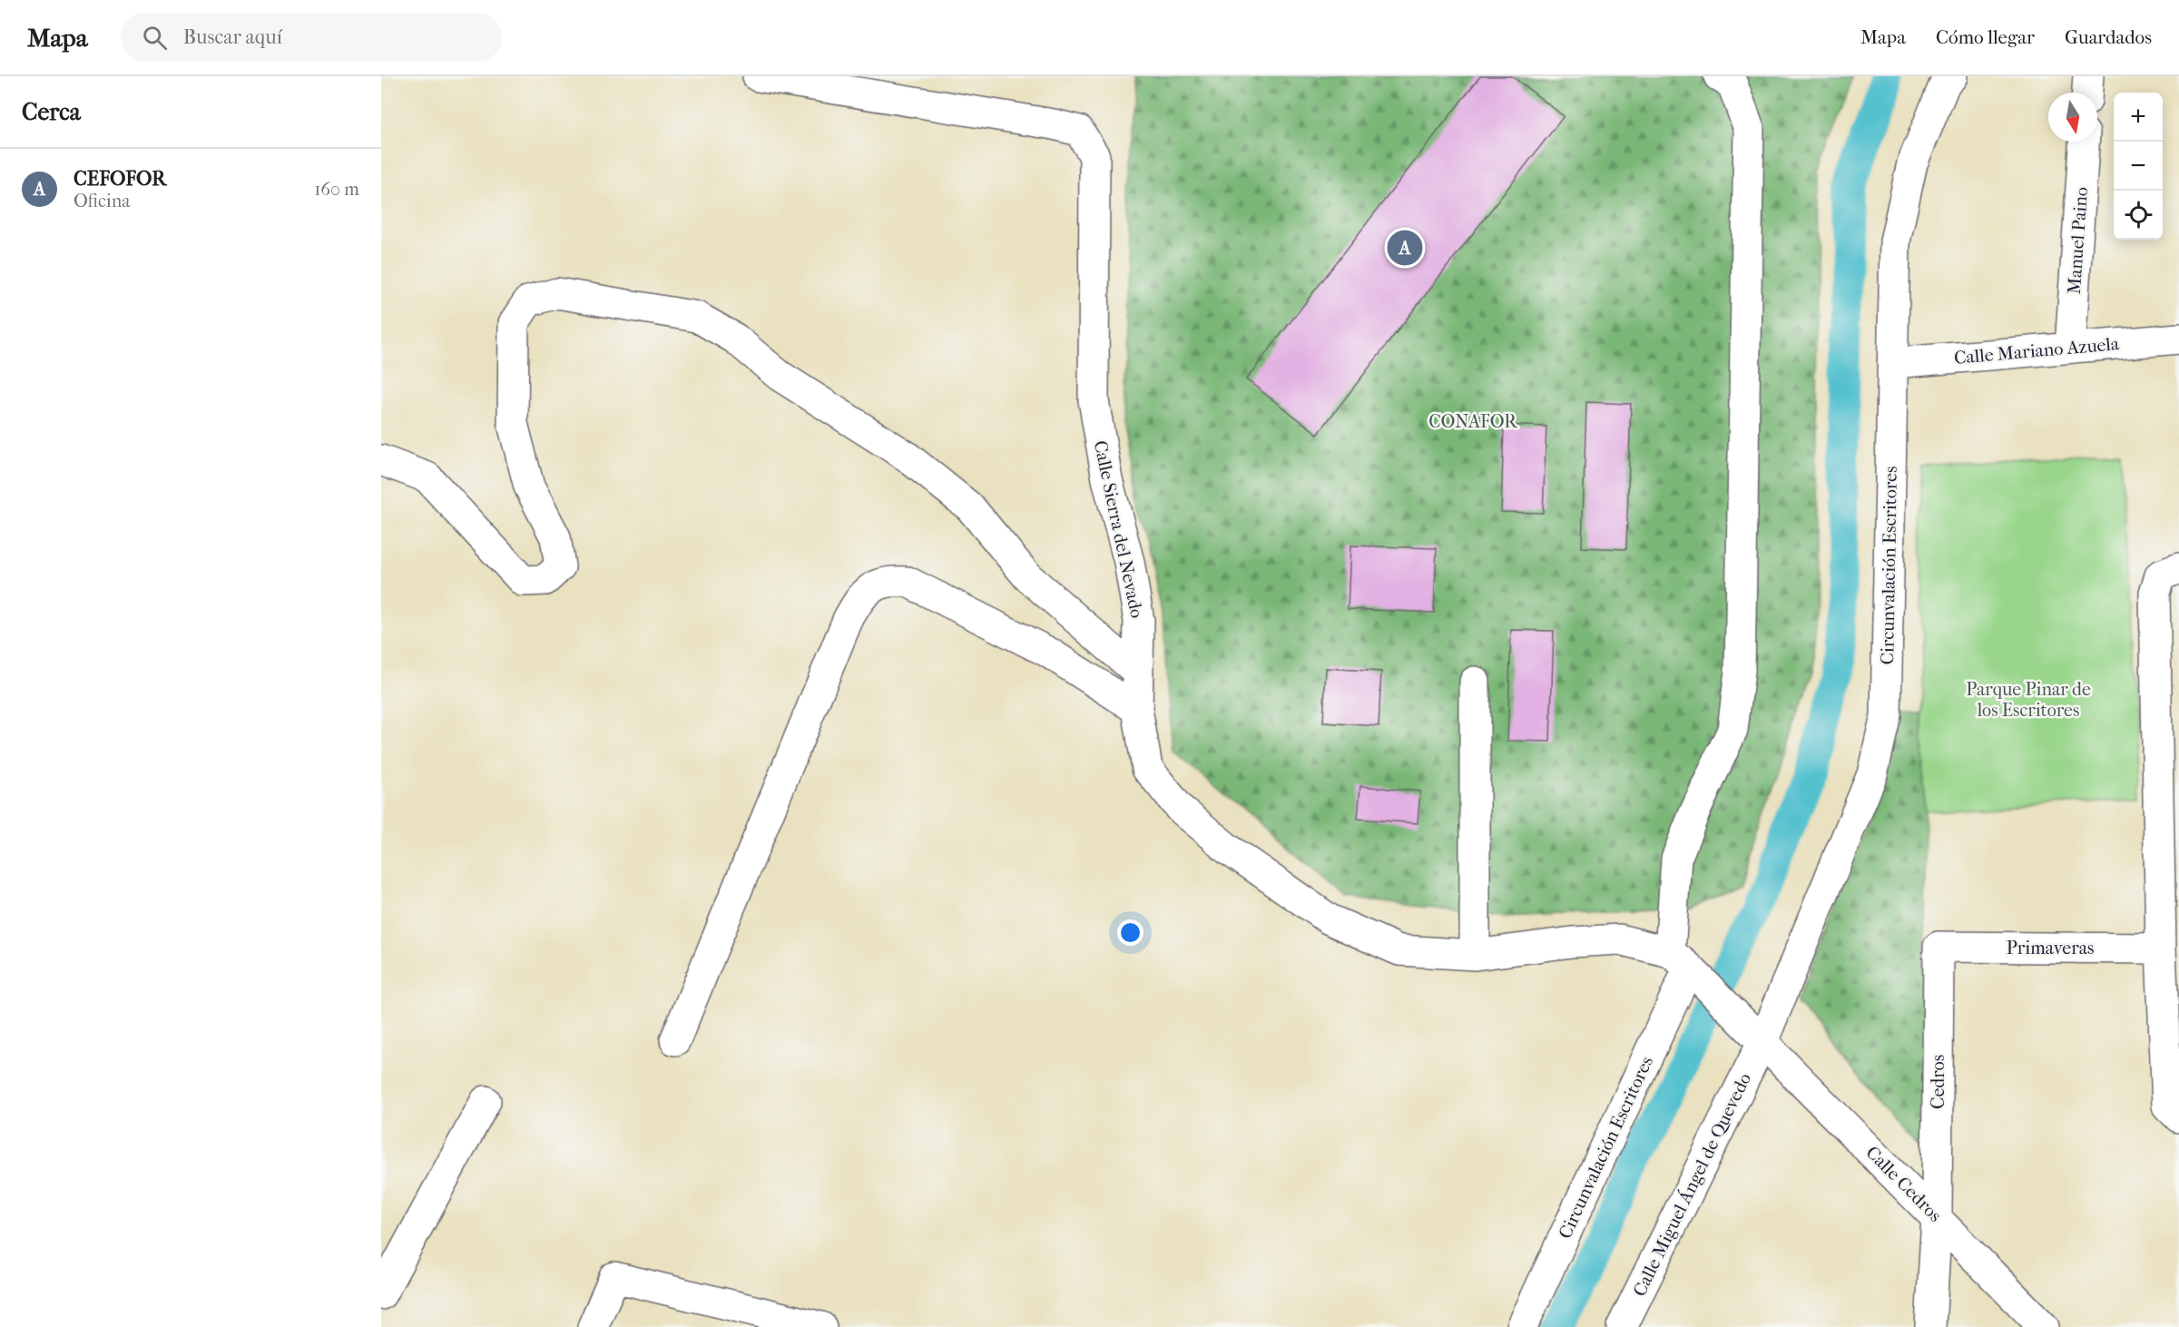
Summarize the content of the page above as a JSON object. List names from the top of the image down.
{
  "streets": {
    "street": [
      "Manuel Paino",
      "Calle Mariano Azuela",
      "Calle Sierra del Nevado",
      "Circunvalación Escritores",
      "Primaveras",
      "Cedros",
      "Calle Cedros",
      "Calle Miguel Ángel de Quevedo"
    ]
  },
  "crossings": [
    ["Manuel Paino", "Calle Mariano Azuela"],
    ["Calle Mariano Azuela", "Circunvalación Escritores"],
    ["Calle Sierra del Nevado", "Circunvalación Escritores"],
    ["Circunvalación Escritores", "Calle Cedros"],
    ["Circunvalación Escritores", "Calle Miguel Ángel de Quevedo"],
    ["Primaveras", "Cedros"],
    ["Cedros", "Calle Cedros"],
    ["Calle Cedros", "Calle Miguel Ángel de Quevedo"]
  ],
  "parks": ["CONAFOR", "Parque Pinar de los Escritores"],
  "north": "bottom",
  "page": {
    "header": "Mapa",
    "search": "Buscar aquí",
    "nav": ["Mapa", "Cómo llegar", "Guardados"],
    "heading": "Cerca",
    "map_buttons": ["+", "−"],
    "list": [
      {
        "mark": "A",
        "name": "CEFOFOR",
        "note": "Oficina",
        "value": "160 m"
      }
    ],
    "pins": "A"
  }
}
